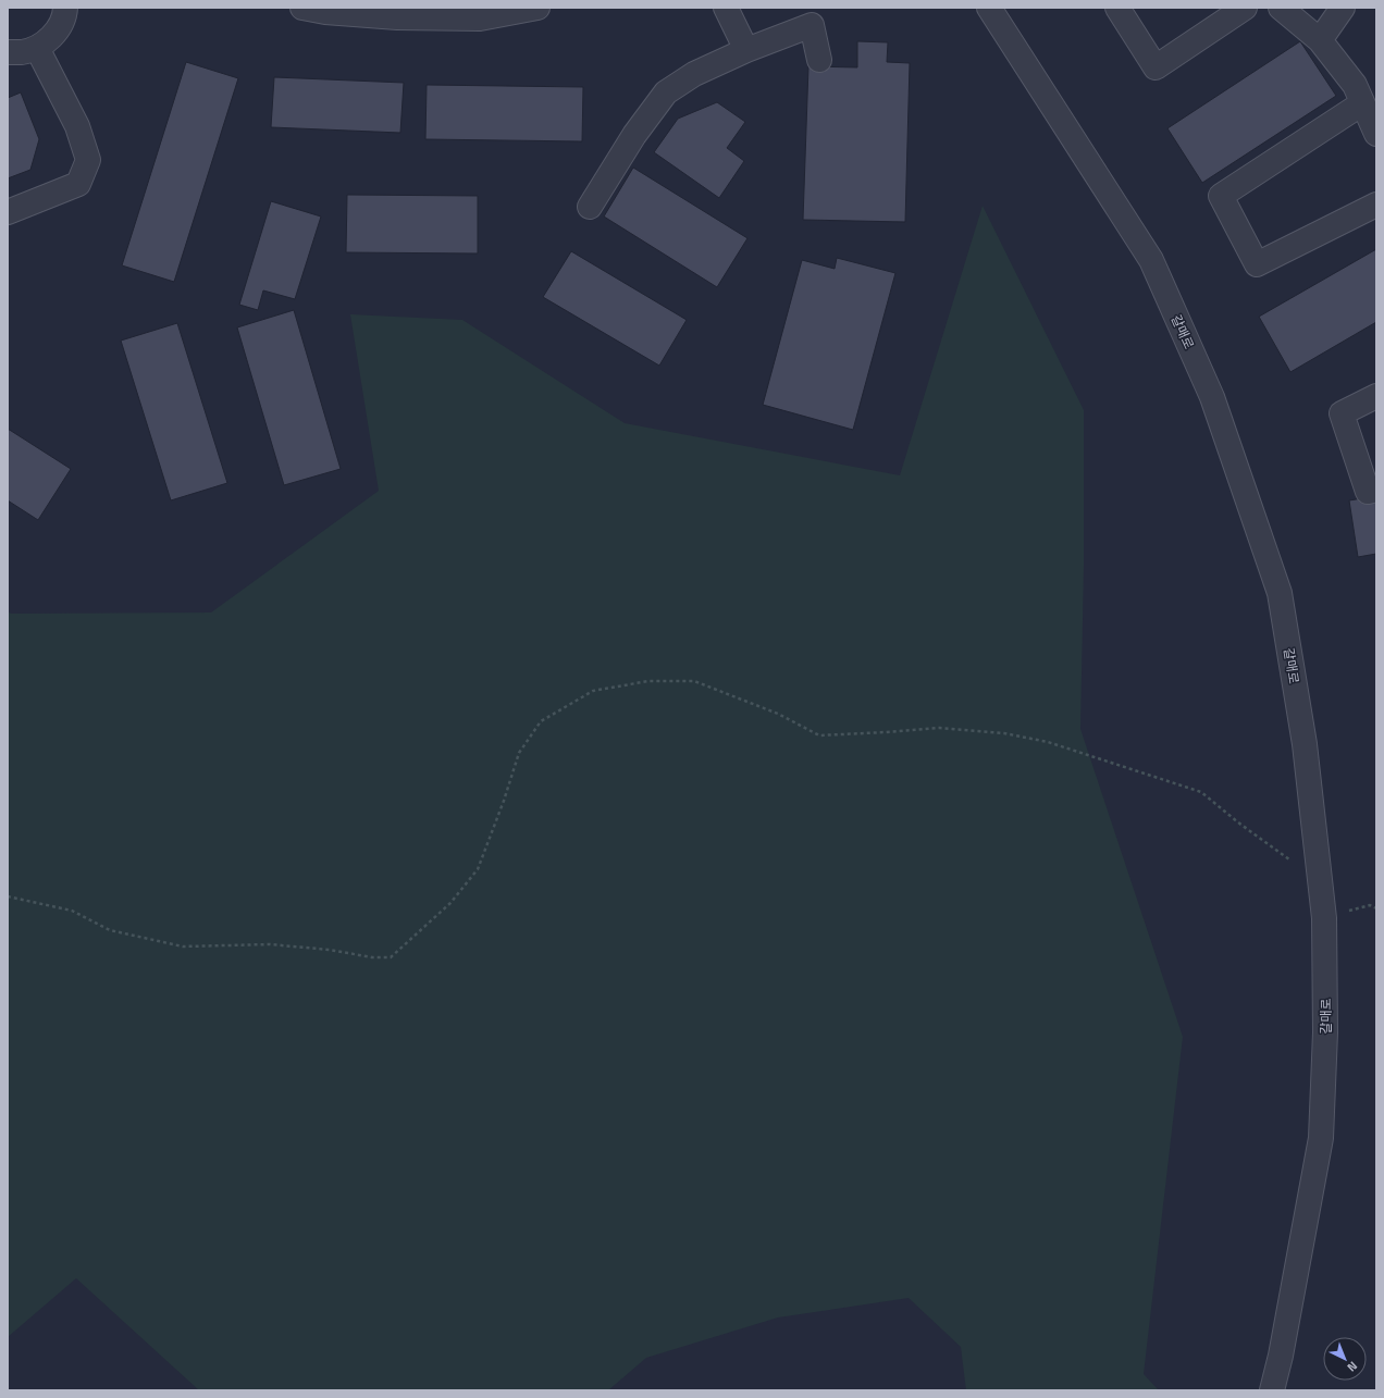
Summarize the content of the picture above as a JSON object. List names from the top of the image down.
{
  "streets": {
    "street": ["갈매로"]
  },
  "north": "bottom right"
}
